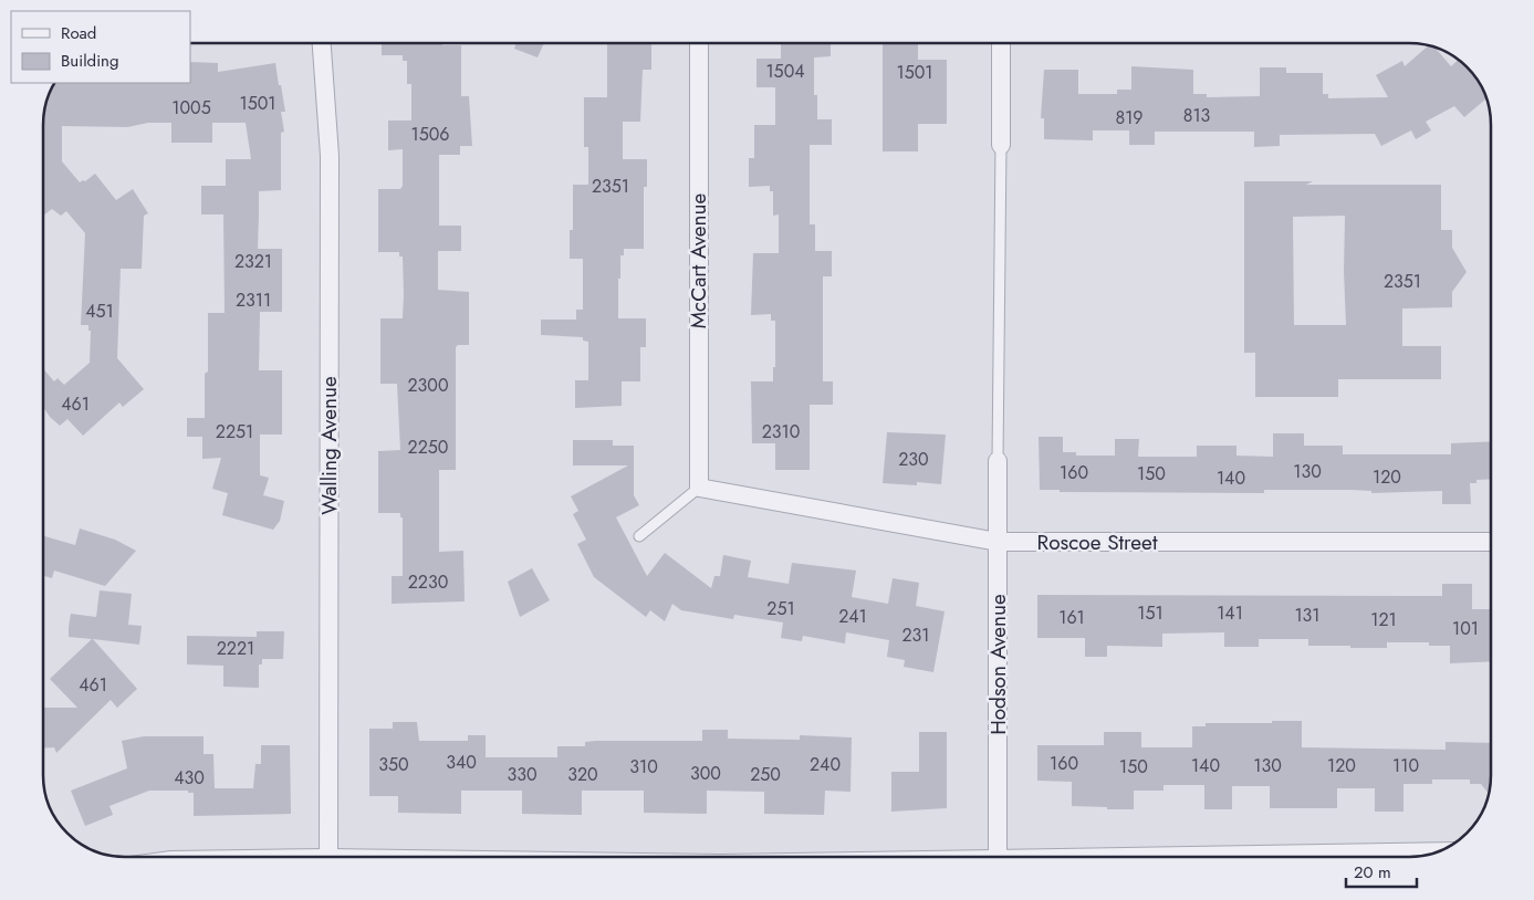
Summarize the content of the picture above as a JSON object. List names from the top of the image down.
{
  "streets": {
    "street": [
      "McCart Avenue",
      "Walling Avenue",
      "Roscoe Street",
      "Hodson Avenue"
    ]
  },
  "crossings": [
    ["McCart Avenue", "Roscoe Street"],
    ["Roscoe Street", "Hodson Avenue"]
  ],
  "house_numbers": [
    "1504",
    "1501",
    "1501",
    "1005",
    "813",
    "819",
    "1506",
    "2351",
    "2321",
    "2351",
    "2311",
    "451",
    "2300",
    "461",
    "2251",
    "2310",
    "2250",
    "230",
    "130",
    "160",
    "150",
    "120",
    "140",
    "2230",
    "251",
    "151",
    "141",
    "131",
    "241",
    "161",
    "121",
    "101",
    "231",
    "2221",
    "461",
    "340",
    "160",
    "350",
    "240",
    "140",
    "130",
    "120",
    "110",
    "310",
    "150",
    "300",
    "330",
    "320",
    "250",
    "430"
  ],
  "legend": ["Road", "Building"],
  "scale_bar": "20 m"
}
